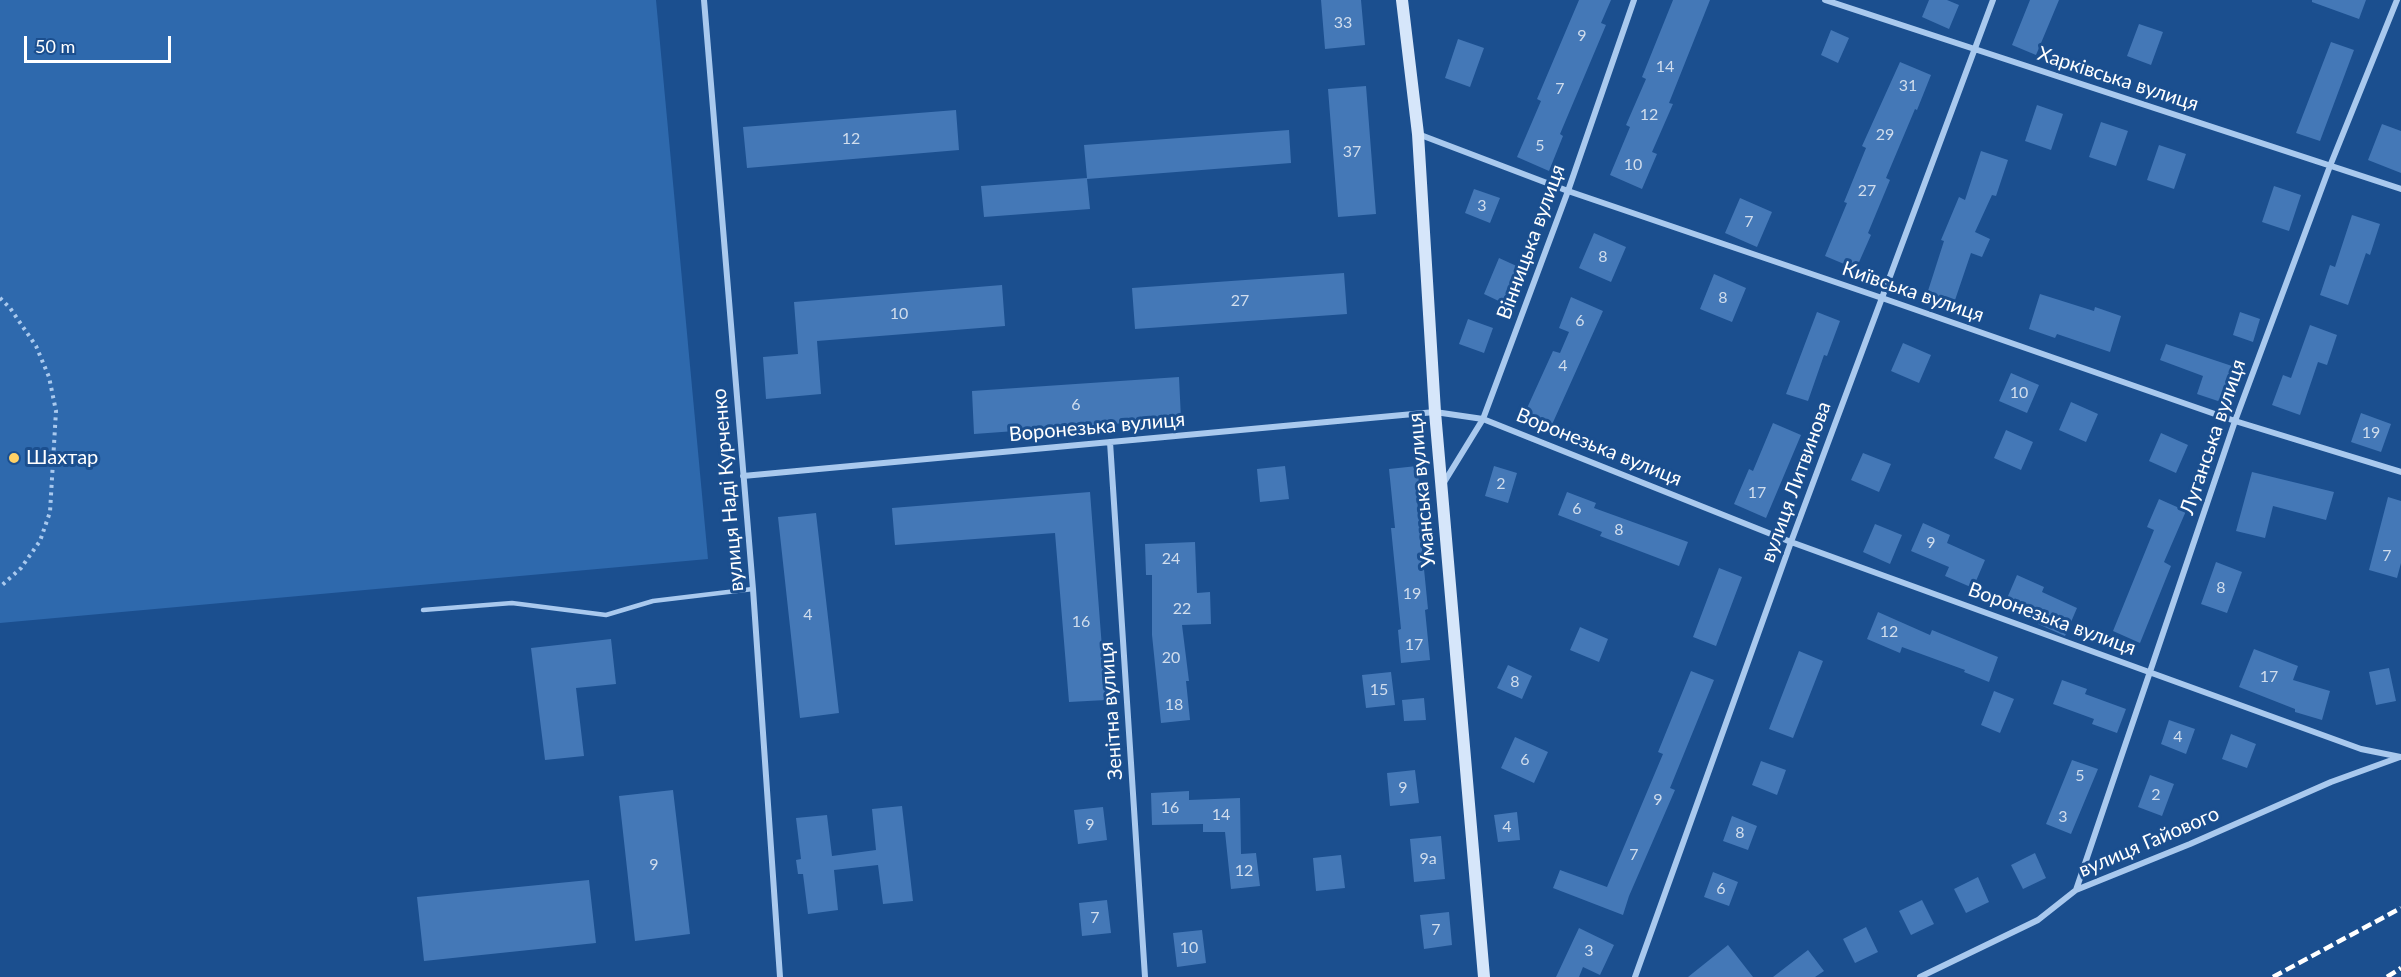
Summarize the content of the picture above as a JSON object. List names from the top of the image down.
{
  "streets": {
    "street": [
      "Харківська вулиця",
      "Вінницька вулиця",
      "Київська вулиця",
      "Воронезька вулиця",
      "Луганська вулиця",
      "вулиця Литвинова",
      "вулиця Наді Курченко",
      "Уманська вулиця",
      "Зенітна вулиця",
      "вулиця Гайового"
    ]
  },
  "crossings": [
    ["Харківська вулиця", "Луганська вулиця"],
    ["Харківська вулиця", "вулиця Литвинова"],
    ["Вінницька вулиця", "Київська вулиця"],
    ["Вінницька вулиця", "Воронезька вулиця"],
    ["Вінницька вулиця", "Уманська вулиця"],
    ["Київська вулиця", "Луганська вулиця"],
    ["Київська вулиця", "вулиця Литвинова"],
    ["Київська вулиця", "Уманська вулиця"],
    ["Воронезька вулиця", "Луганська вулиця"],
    ["Воронезька вулиця", "вулиця Литвинова"],
    ["Воронезька вулиця", "вулиця Наді Курченко"],
    ["Воронезька вулиця", "Уманська вулиця"],
    ["Воронезька вулиця", "Зенітна вулиця"],
    ["Воронезька вулиця", "вулиця Гайового"],
    ["Луганська вулиця", "вулиця Гайового"]
  ],
  "places": ["Шахтар"],
  "house_numbers": [
    "33",
    "9",
    "14",
    "31",
    "7",
    "12",
    "29",
    "12",
    "5",
    "37",
    "10",
    "27",
    "3",
    "7",
    "8",
    "8",
    "27",
    "10",
    "6",
    "4",
    "10",
    "6",
    "19",
    "2",
    "17",
    "6",
    "8",
    "9",
    "7",
    "24",
    "8",
    "19",
    "22",
    "4",
    "16",
    "12",
    "17",
    "20",
    "17",
    "8",
    "15",
    "18",
    "4",
    "6",
    "5",
    "9",
    "2",
    "9",
    "16",
    "14",
    "3",
    "9",
    "4",
    "8",
    "7",
    "9а",
    "9",
    "12",
    "6",
    "7",
    "7",
    "10",
    "3"
  ],
  "scale_bar": "50 m"
}
